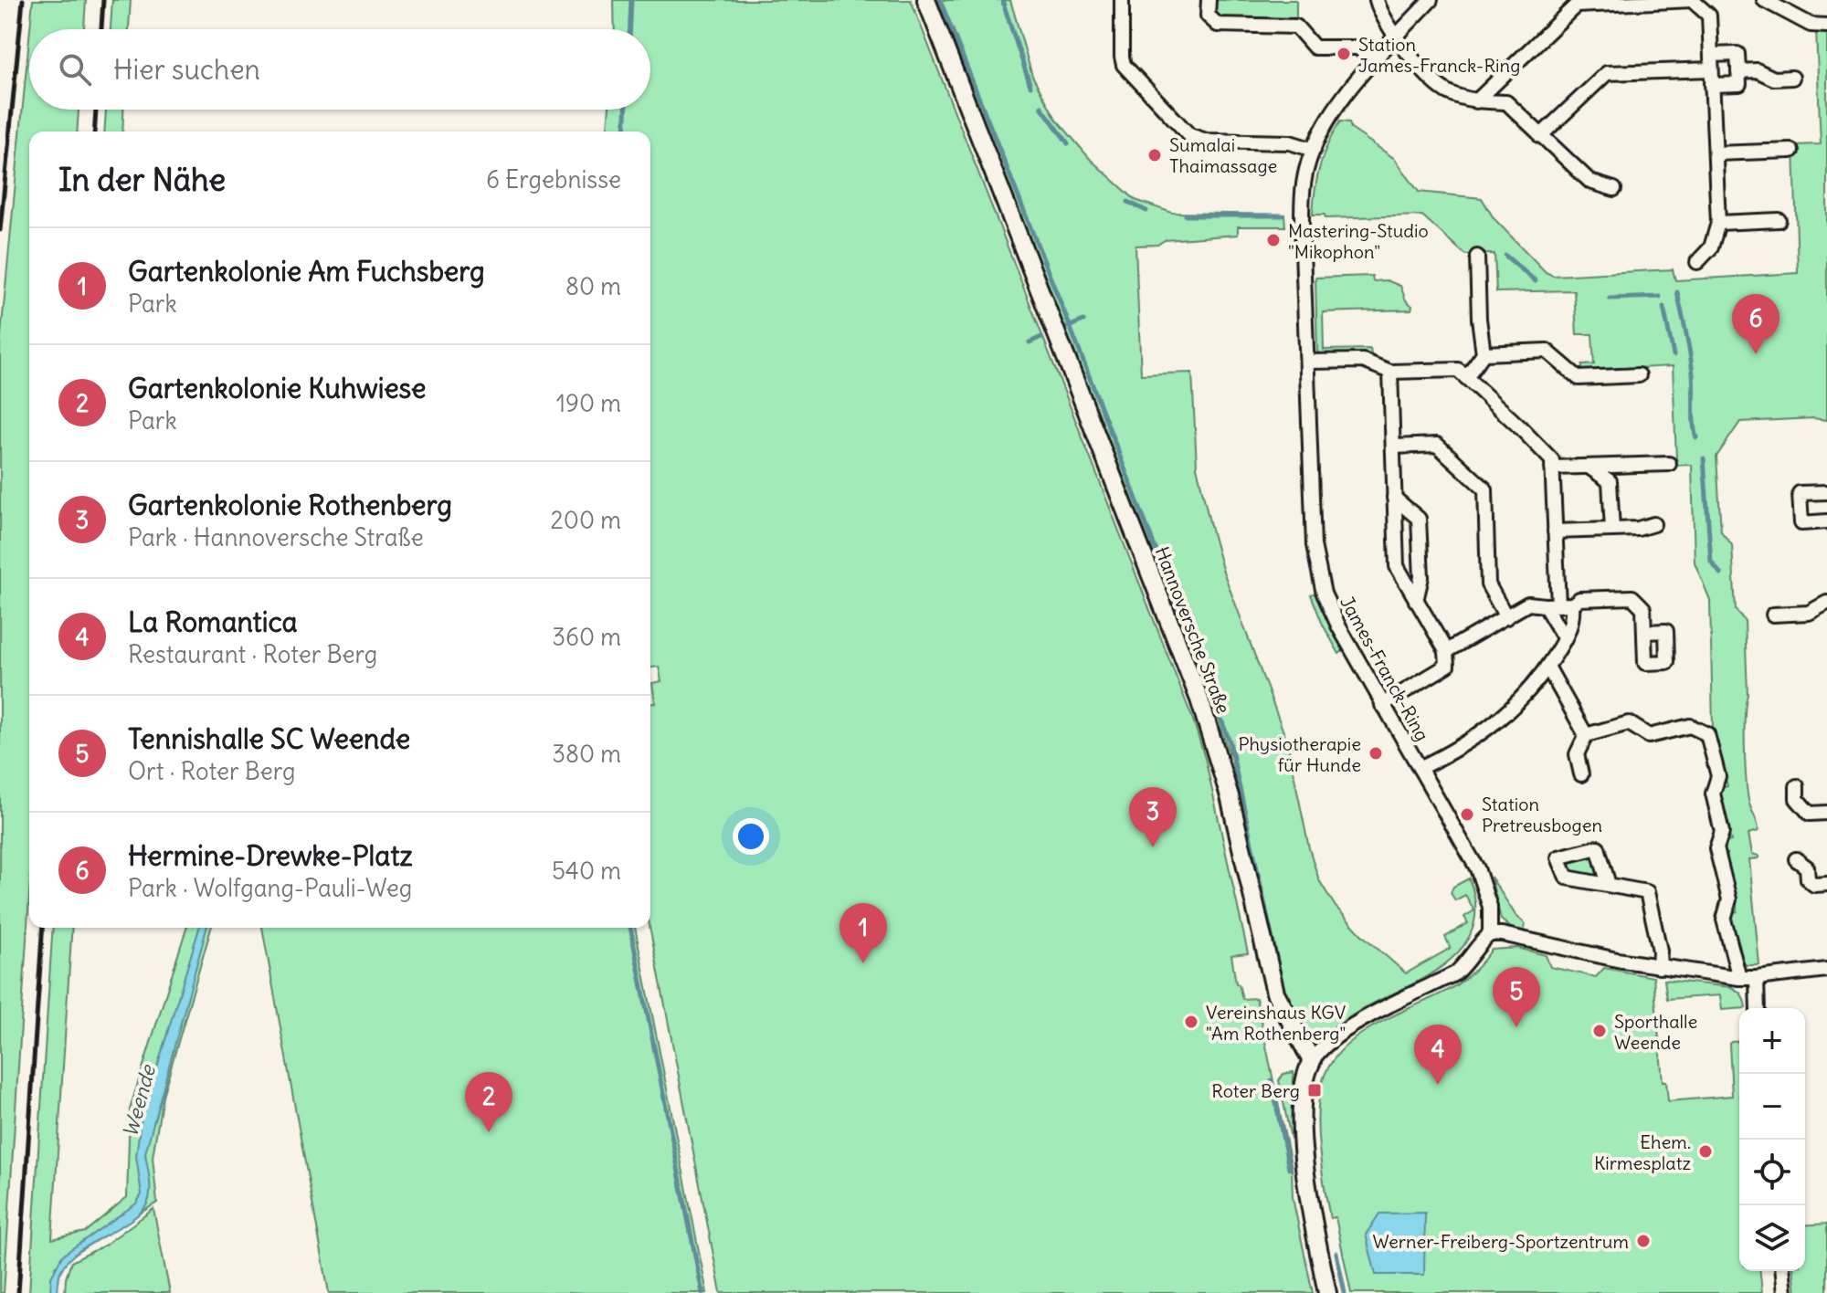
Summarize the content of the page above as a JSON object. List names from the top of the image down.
{
  "streets": {
    "street": ["Hannoversche Straße", "James-Franck-Ring"]
  },
  "water": ["Weende"],
  "places": {
    "other": [
      "Station James-Franck-Ring",
      "Sumalai Thaimassage",
      "Mastering-Studio \"Mikophon\"",
      "Physiotherapie für Hunde",
      "Station Pretreusbogen",
      "Vereinshaus KGV \"Am Rothenberg\"",
      "Sporthalle Weende",
      "Ehem. Kirmesplatz",
      "Werner-Freiberg-Sportzentrum"
    ],
    "transit": ["Roter Berg"]
  },
  "page": {
    "search": "Hier suchen",
    "heading": ["In der Nähe", "6 Ergebnisse"],
    "list": [
      {
        "mark": "1",
        "name": "Gartenkolonie Am Fuchsberg",
        "note": "Park",
        "value": "80 m"
      },
      {
        "mark": "2",
        "name": "Gartenkolonie Kuhwiese",
        "note": "Park",
        "value": "190 m"
      },
      {
        "mark": "3",
        "name": "Gartenkolonie Rothenberg",
        "note": "Park · Hannoversche Straße",
        "value": "200 m"
      },
      {
        "mark": "4",
        "name": "La Romantica",
        "note": "Restaurant · Roter Berg",
        "value": "360 m"
      },
      {
        "mark": "5",
        "name": "Tennishalle SC Weende",
        "note": "Ort · Roter Berg",
        "value": "380 m"
      },
      {
        "mark": "6",
        "name": "Hermine-Drewke-Platz",
        "note": "Park · Wolfgang-Pauli-Weg",
        "value": "540 m"
      }
    ],
    "pins": [
      "6",
      "3",
      "1",
      "5",
      "4",
      "2"
    ],
    "map_buttons": ["+", "−"]
  }
}
